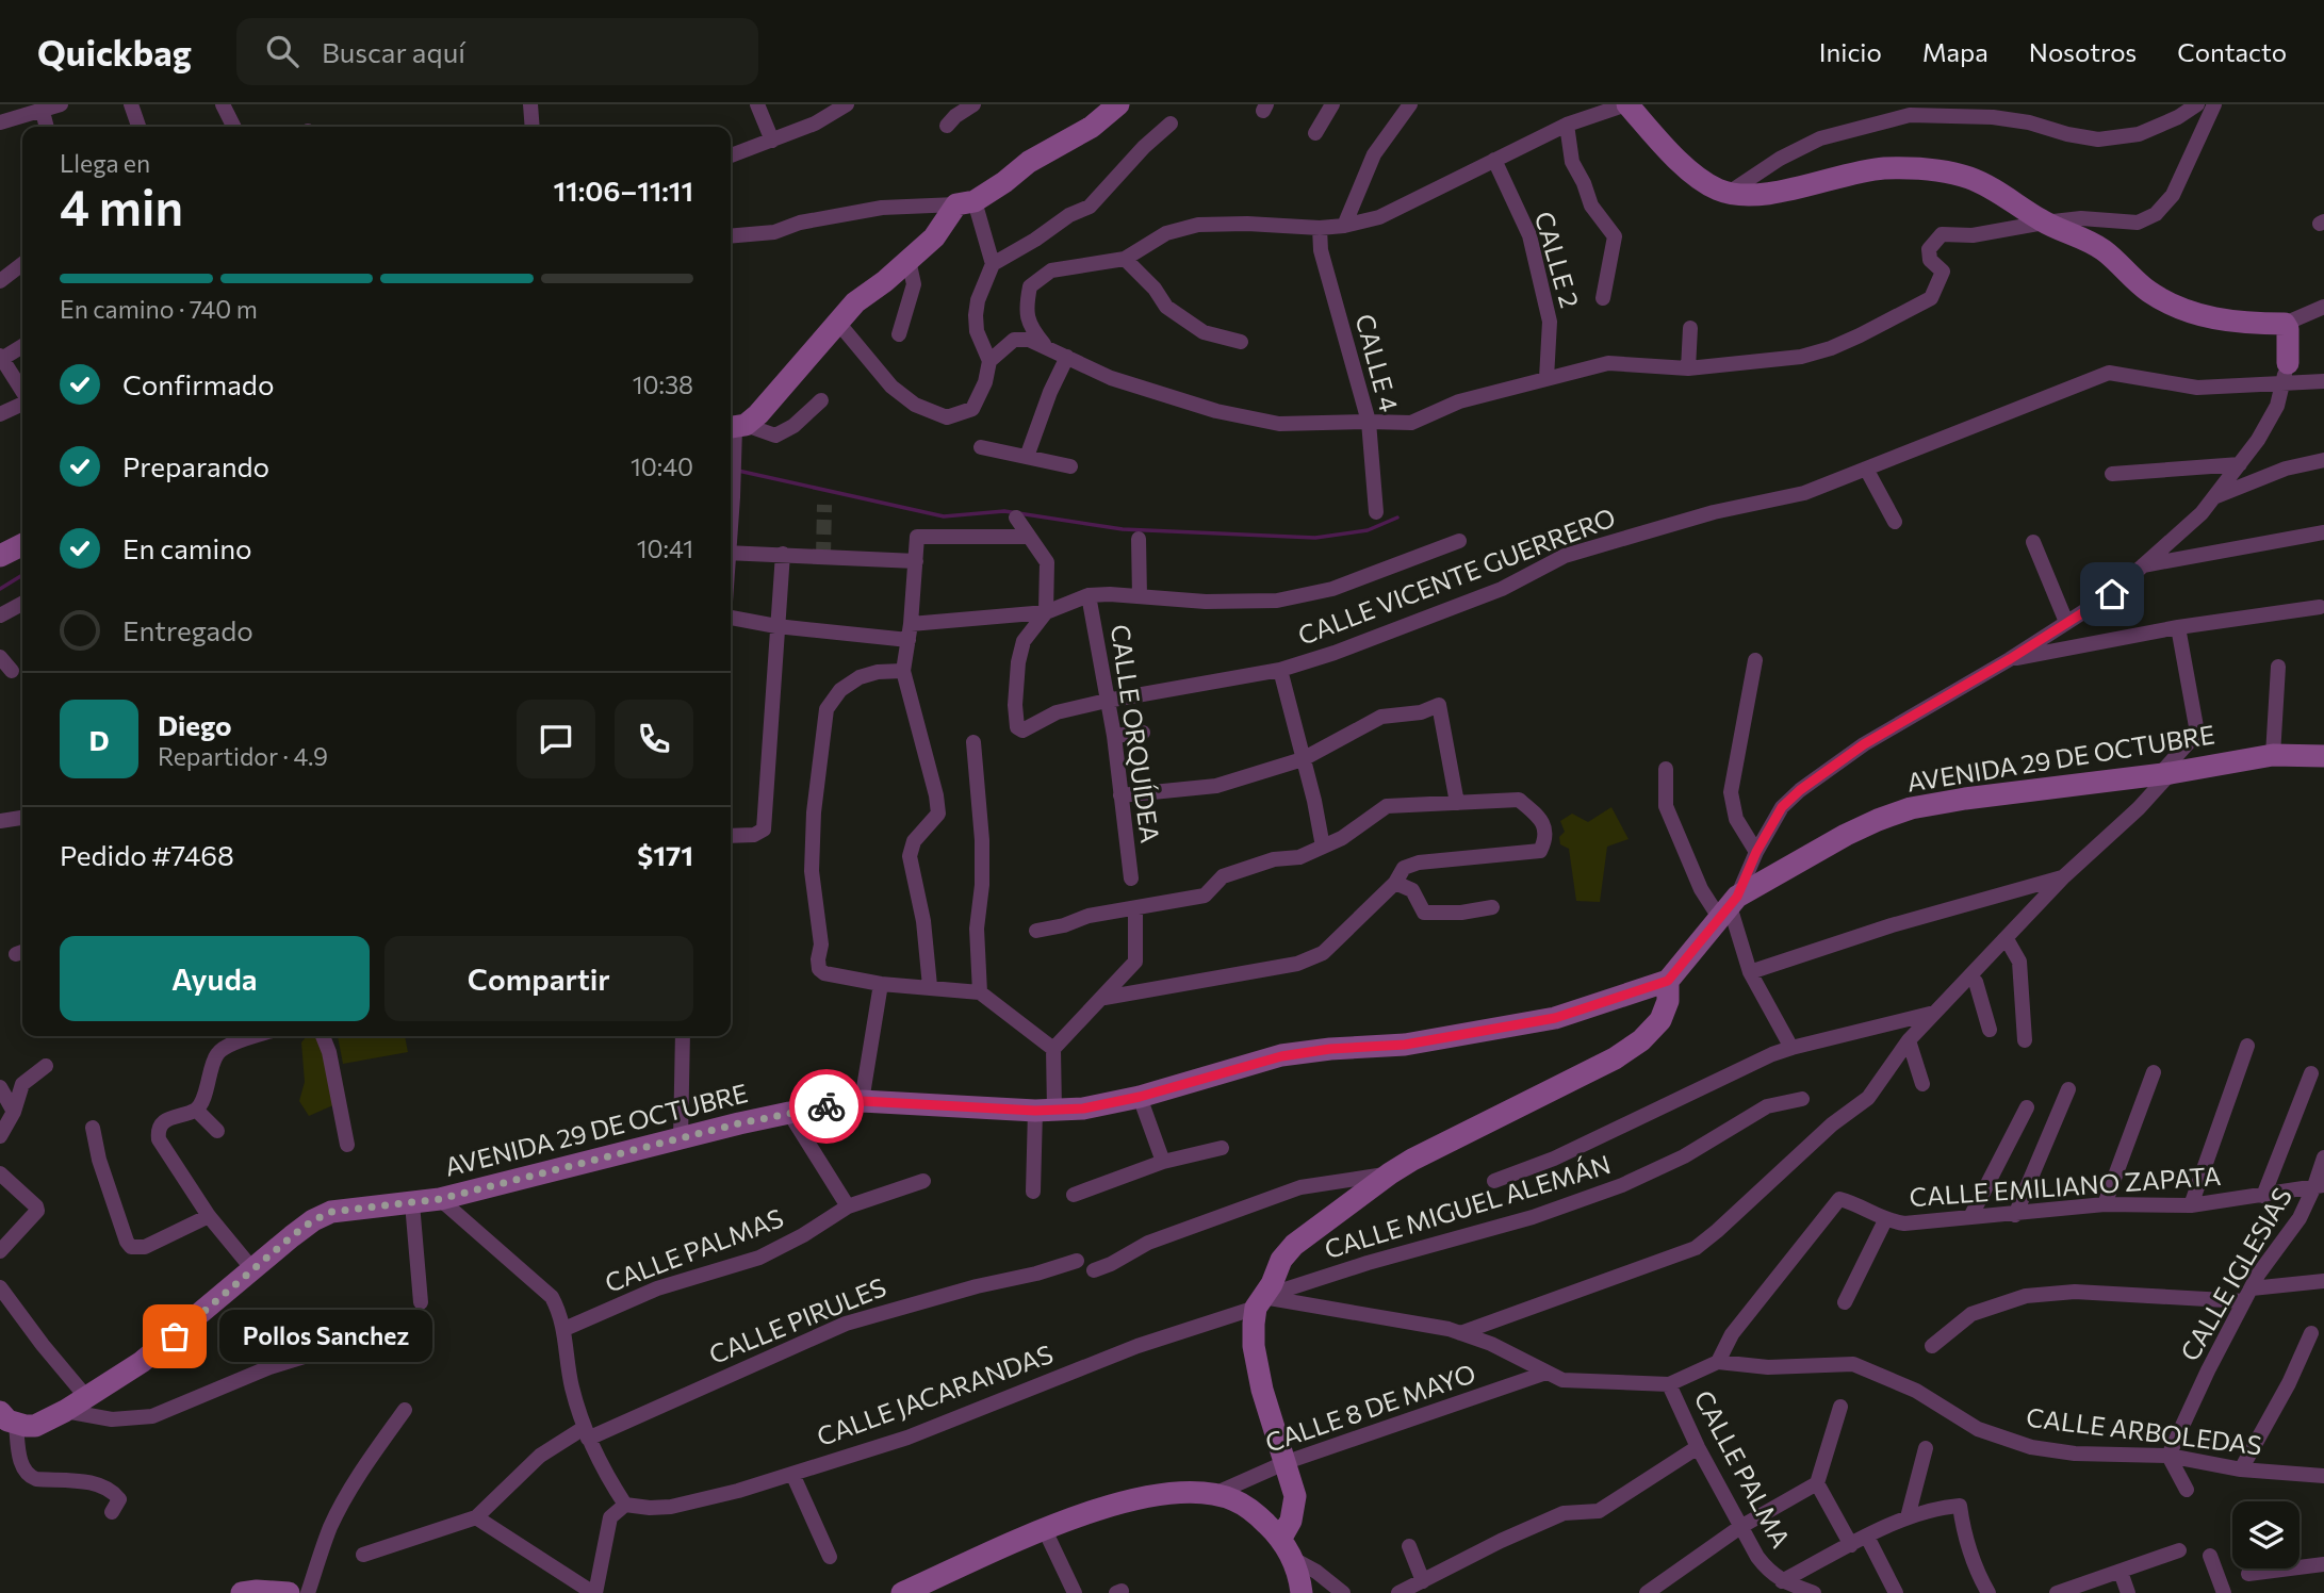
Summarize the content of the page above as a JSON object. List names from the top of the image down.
{
  "streets": {
    "street": [
      "CALLE 2",
      "CALLE 4",
      "CALLE VICENTE GUERRERO",
      "CALLE ORQUÍDEA",
      "AVENIDA 29 DE OCTUBRE",
      "CALLE EMILIANO ZAPATA",
      "CALLE MIGUEL ALEMÁN",
      "CALLE PALMAS",
      "CALLE IGLESIAS",
      "CALLE PIRULES",
      "CALLE JACARANDAS",
      "CALLE 8 DE MAYO",
      "CALLE ARBOLEDAS",
      "CALLE PALMA"
    ]
  },
  "crossings": [
    ["CALLE VICENTE GUERRERO", "CALLE ORQUÍDEA"],
    ["CALLE EMILIANO ZAPATA", "CALLE IGLESIAS"],
    ["CALLE EMILIANO ZAPATA", "CALLE ARBOLEDAS"],
    ["CALLE MIGUEL ALEMÁN", "CALLE JACARANDAS"],
    ["CALLE IGLESIAS", "CALLE ARBOLEDAS"]
  ],
  "places": ["Pollos Sanchez"],
  "page": {
    "header": "Quickbag",
    "search": "Buscar aquí",
    "nav": [
      "Inicio",
      "Mapa",
      "Nosotros",
      "Contacto"
    ],
    "heading": ["4 min", "Llega en", "11:06–11:11"],
    "panel": [
      "Diego",
      "Repartidor · 4.9",
      "Pedido #7468",
      "$171"
    ],
    "bar": "En camino · 740 m",
    "list": [
      ["Confirmado", "10:38"],
      ["Preparando", "10:40"],
      ["En camino", "10:41"],
      "Entregado"
    ],
    "round": "D",
    "buttons": ["Ayuda", "Compartir"],
    "bubble": "Pollos Sanchez"
  }
}
